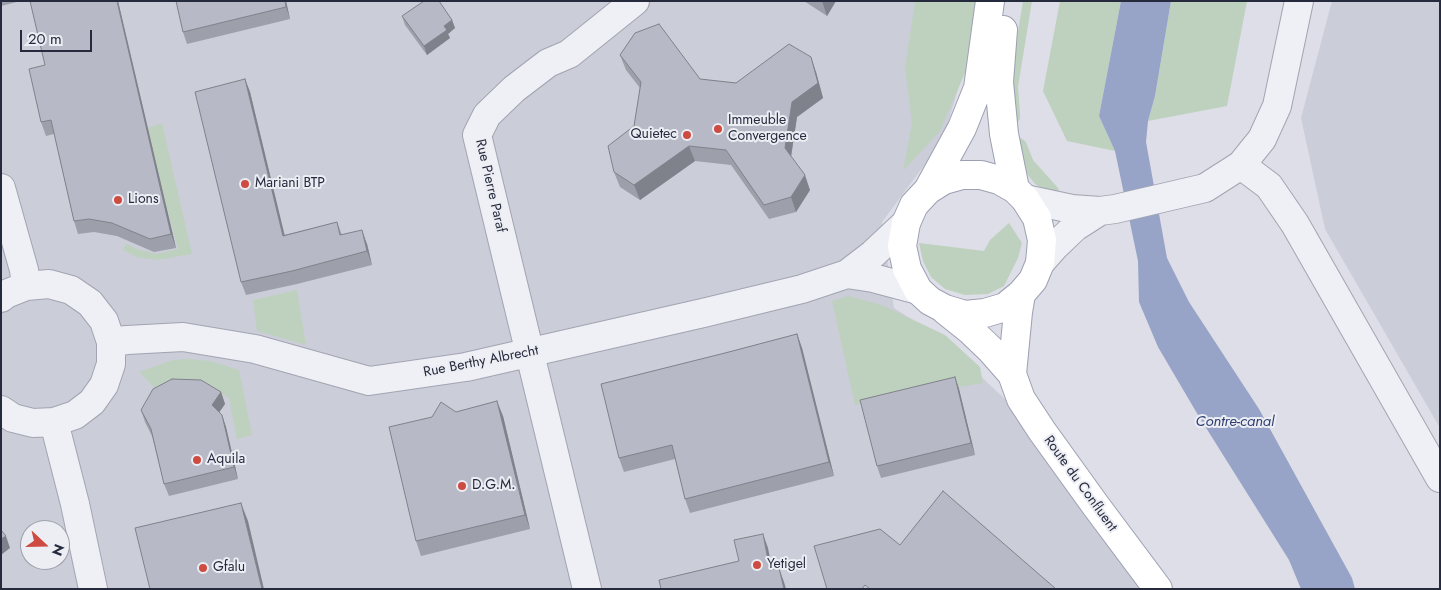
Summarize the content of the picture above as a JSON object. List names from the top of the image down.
{
  "streets": {
    "main road": ["Route du Confluent"],
    "street": ["Rue Pierre Paraf", "Rue Berthy Albrecht"]
  },
  "crossings": [
    ["Rue Pierre Paraf", "Rue Berthy Albrecht"],
    ["Rue Berthy Albrecht", "Route du Confluent"]
  ],
  "water": ["Contre-canal"],
  "places": [
    "Immeuble Convergence",
    "Quietec",
    "Mariani BTP",
    "Lions",
    "Aquila",
    "D.G.M.",
    "Yetigel",
    "Gfalu"
  ],
  "scale_bar": "20 m",
  "north": "right"
}
